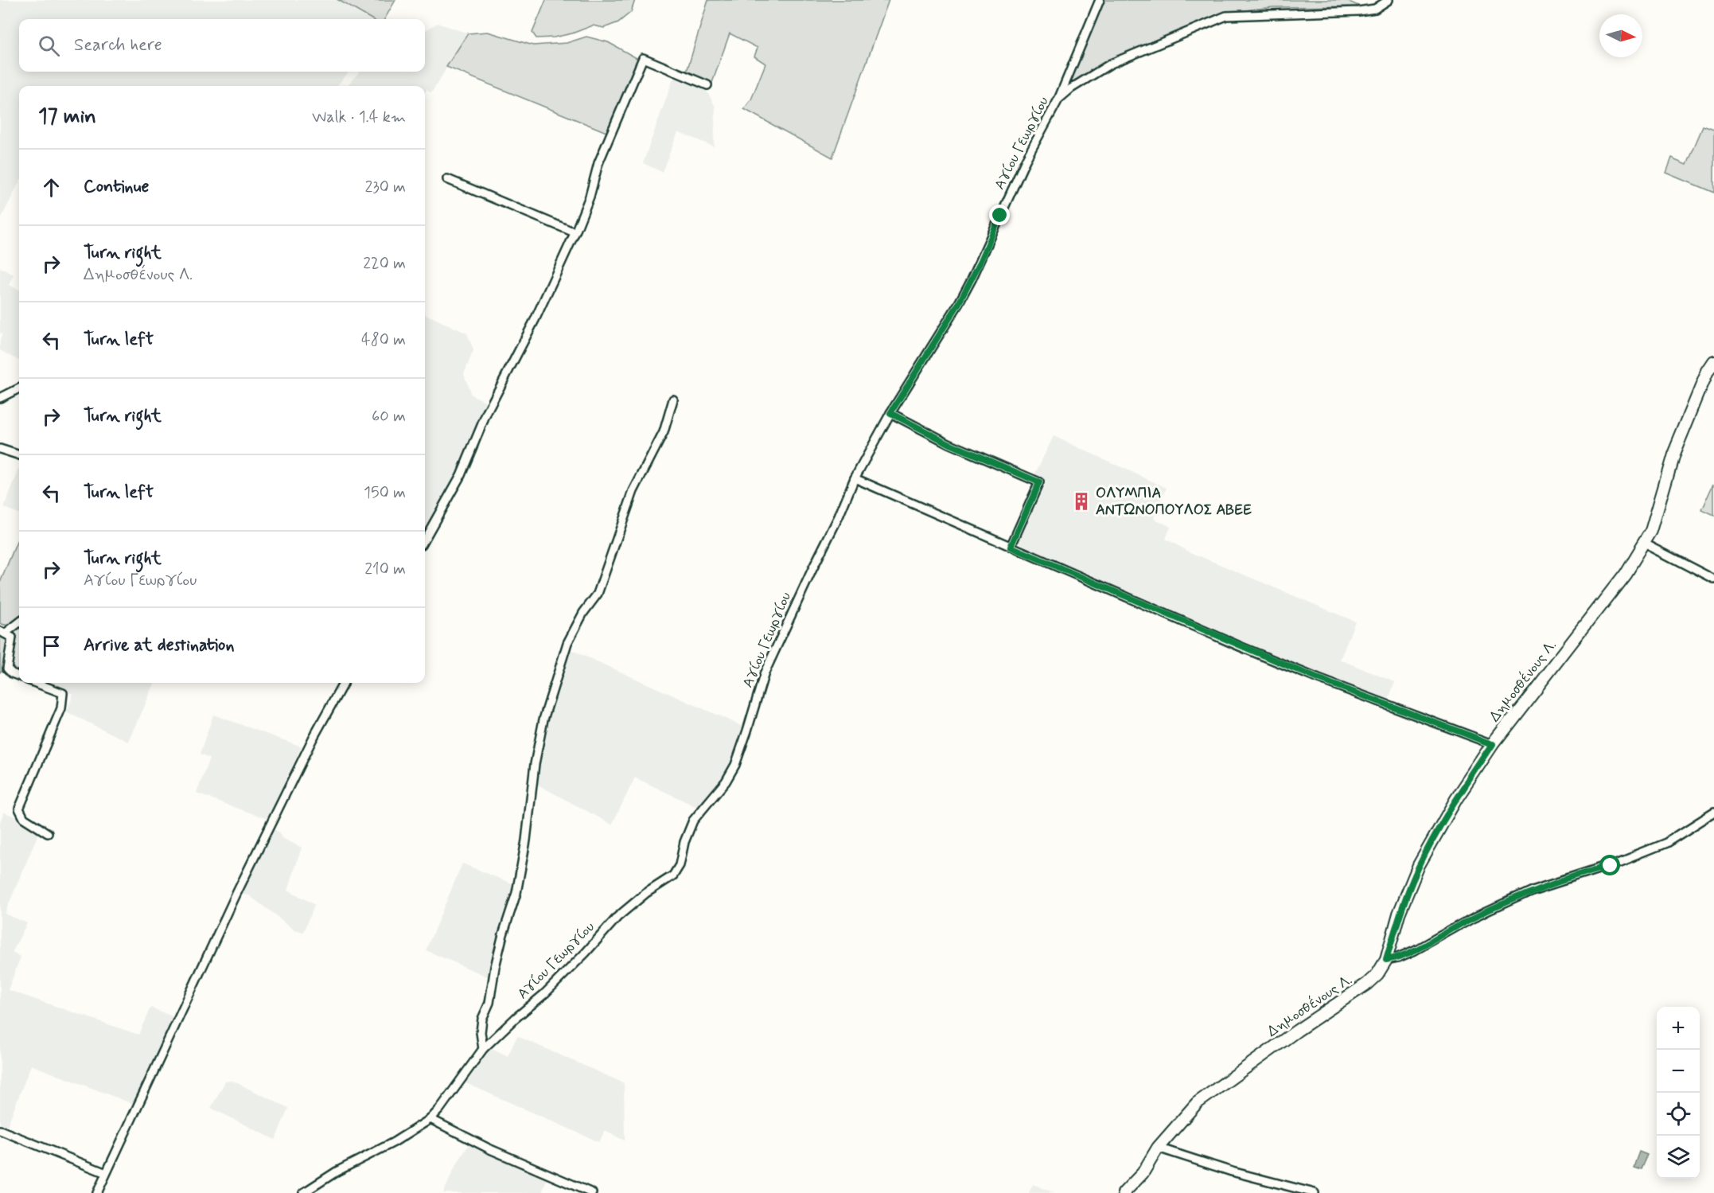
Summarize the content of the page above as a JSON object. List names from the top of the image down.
{
  "streets": {
    "street": ["Αγίου Γεωργίου", "Δημοσθένους Λ."]
  },
  "places": {
    "building": ["ΟΛΥΜΠΙΑ ΑΝΤΩΝΟΠΟΥΛΟΣ ΑΒΕΕ"]
  },
  "north": "right",
  "page": {
    "search": "Search here",
    "heading": ["17 min", "Walk · 1.4 km"],
    "list": [
      ["Continue", "230 m"],
      ["Turn right", "Δημοσθένους Λ.", "220 m"],
      ["Turn left", "480 m"],
      ["Turn right", "60 m"],
      ["Turn left", "150 m"],
      ["Turn right", "Αγίου Γεωργίου", "210 m"],
      "Arrive at destination"
    ],
    "map_buttons": ["+", "−"]
  }
}
